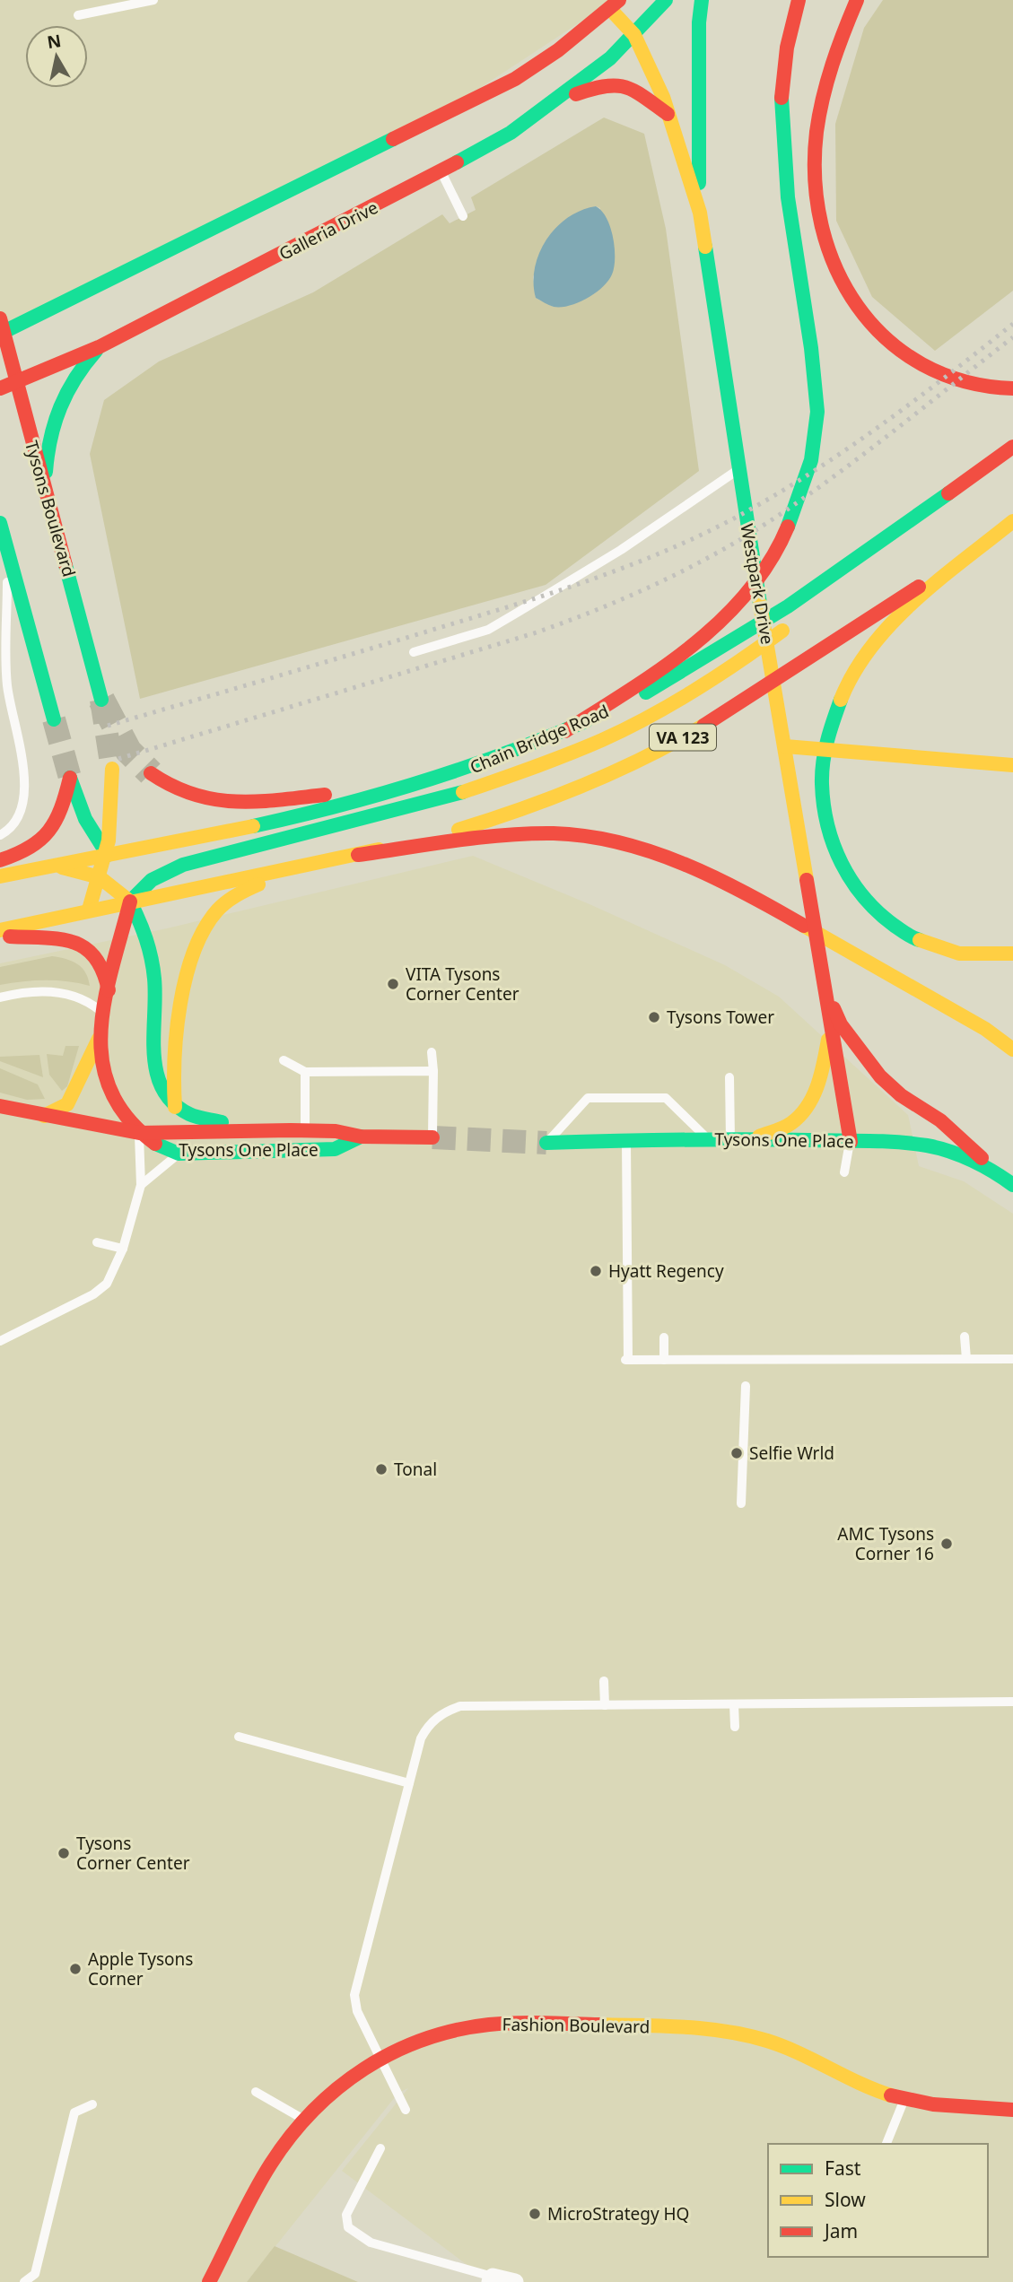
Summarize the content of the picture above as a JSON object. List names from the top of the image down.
{
  "streets": {
    "main road": [
      "Galleria Drive",
      "Tysons Boulevard",
      "Westpark Drive",
      "VA 123",
      "Chain Bridge Road",
      "Tysons One Place",
      "Fashion Boulevard"
    ]
  },
  "crossings": [
    ["Galleria Drive", "Tysons Boulevard"],
    ["Galleria Drive", "Westpark Drive"],
    ["Westpark Drive", "Tysons One Place"]
  ],
  "places": [
    "VITA Tysons Corner Center",
    "Tysons Tower",
    "Hyatt Regency",
    "Selfie Wrld",
    "Tonal",
    "AMC Tysons Corner 16",
    "Tysons Corner Center",
    "Apple Tysons Corner",
    "MicroStrategy HQ"
  ],
  "legend": ["Fast", "Slow", "Jam"],
  "north": "top"
}
